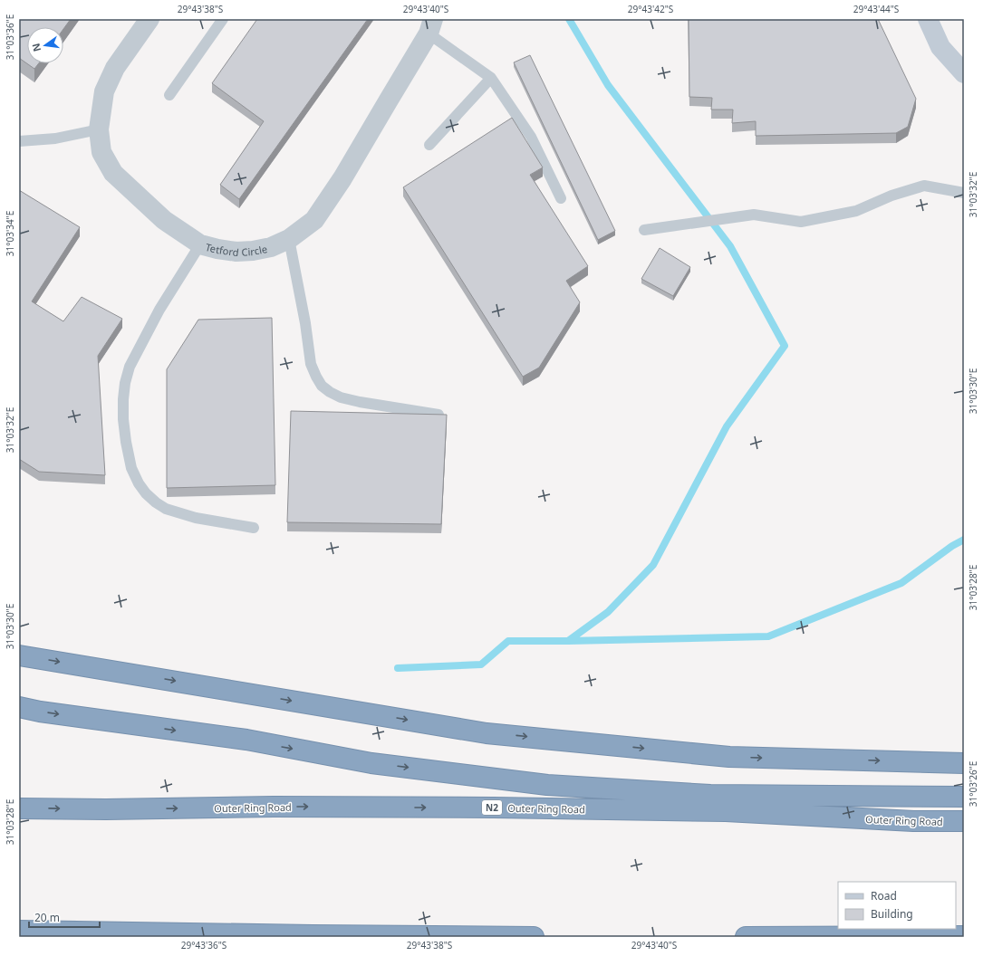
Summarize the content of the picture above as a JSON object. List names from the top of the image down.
{
  "streets": {
    "highway": ["Outer Ring Road", "N2"],
    "street": ["Tetford Circle"]
  },
  "legend": ["Road", "Building"],
  "scale_bar": "20 m",
  "north": "left",
  "coordinates": [
    "29°43'38\"S",
    "29°43'40\"S",
    "29°43'42\"S",
    "29°43'44\"S",
    "31°03'36\"E",
    "31°03'32\"E",
    "31°03'34\"E",
    "31°03'30\"E",
    "31°03'28\"E",
    "31°03'26\"E",
    "29°43'36\"S"
  ]
}
